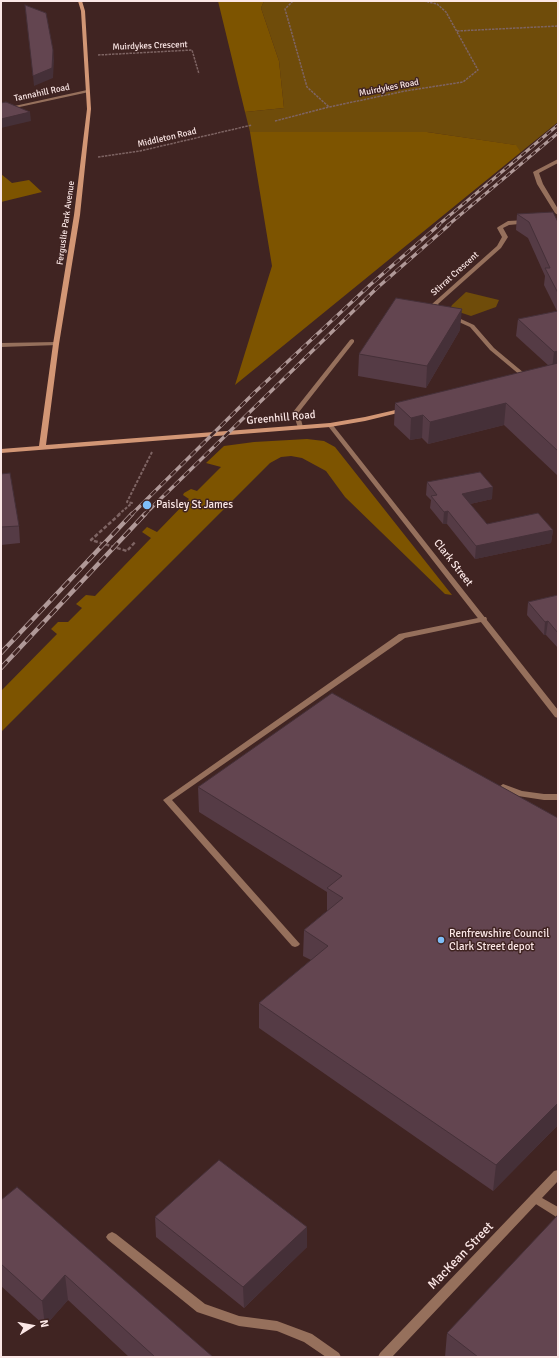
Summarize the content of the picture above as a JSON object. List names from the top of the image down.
{
  "streets": {
    "street": [
      "Tannahill Road",
      "Ferguslie Park Avenue",
      "Stirrat Crescent",
      "Greenhill Road",
      "Clark Street",
      "MacKean Street"
    ],
    "path": ["Muirdykes Crescent", "Muirdykes Road", "Middleton Road"]
  },
  "crossings": [
    ["Muirdykes Crescent", "Ferguslie Park Avenue"],
    ["Tannahill Road", "Ferguslie Park Avenue"],
    ["Middleton Road", "Ferguslie Park Avenue"],
    ["Ferguslie Park Avenue", "Greenhill Road"],
    ["Greenhill Road", "Clark Street"]
  ],
  "places": ["Paisley St James", "Renfrewshire Council Clark Street depot"],
  "north": "right"
}
